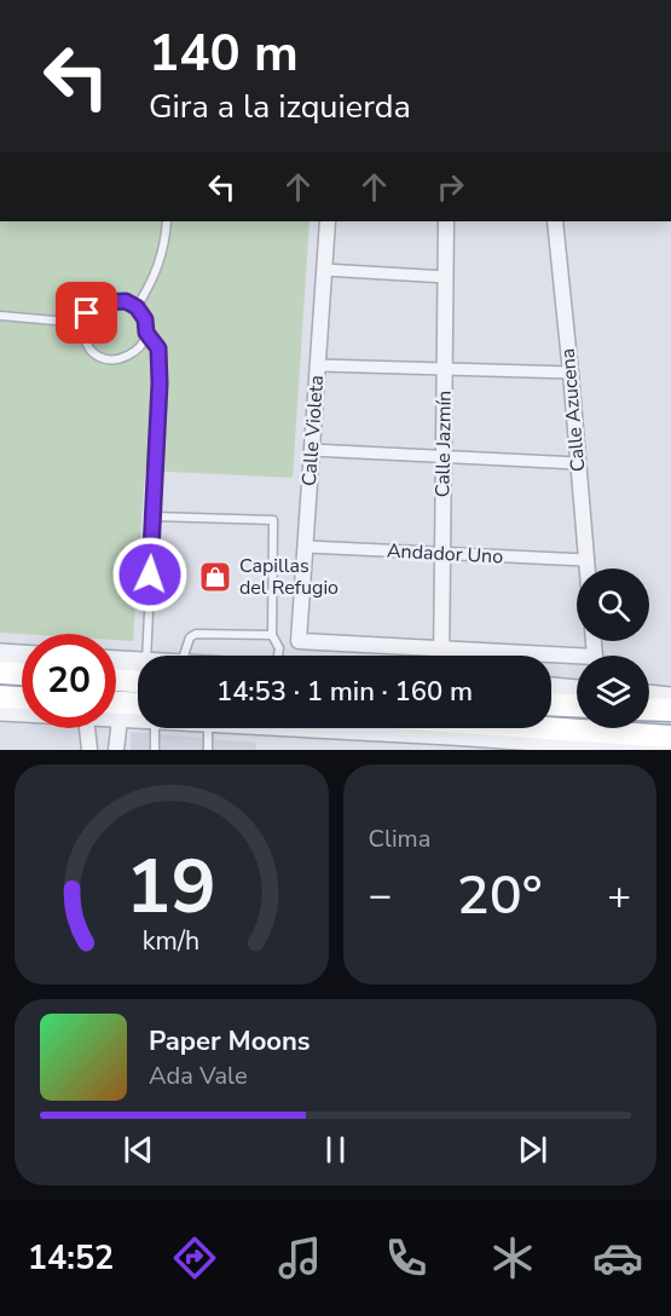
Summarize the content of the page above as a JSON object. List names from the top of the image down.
{
  "streets": {
    "street": [
      "Calle Azucena",
      "Calle Violeta",
      "Calle Jazmín",
      "Andador Uno"
    ]
  },
  "crossings": [
    ["Calle Azucena", "Andador Uno"],
    ["Calle Violeta", "Calle Jazmín"],
    ["Calle Violeta", "Andador Uno"],
    ["Calle Jazmín", "Andador Uno"]
  ],
  "places": {
    "shop": ["Capillas del Refugio"]
  },
  "page": {
    "turn": ["140 m", "Gira a la izquierda"],
    "limit": "20",
    "trip": "14:53 · 1 min · 160 m",
    "tile": "Clima",
    "heat": ["−", "20°", "+"],
    "song": ["Paper Moons", "Ada Vale"],
    "tabs": "14:52",
    "gauge": ["19", "km/h"]
  }
}
